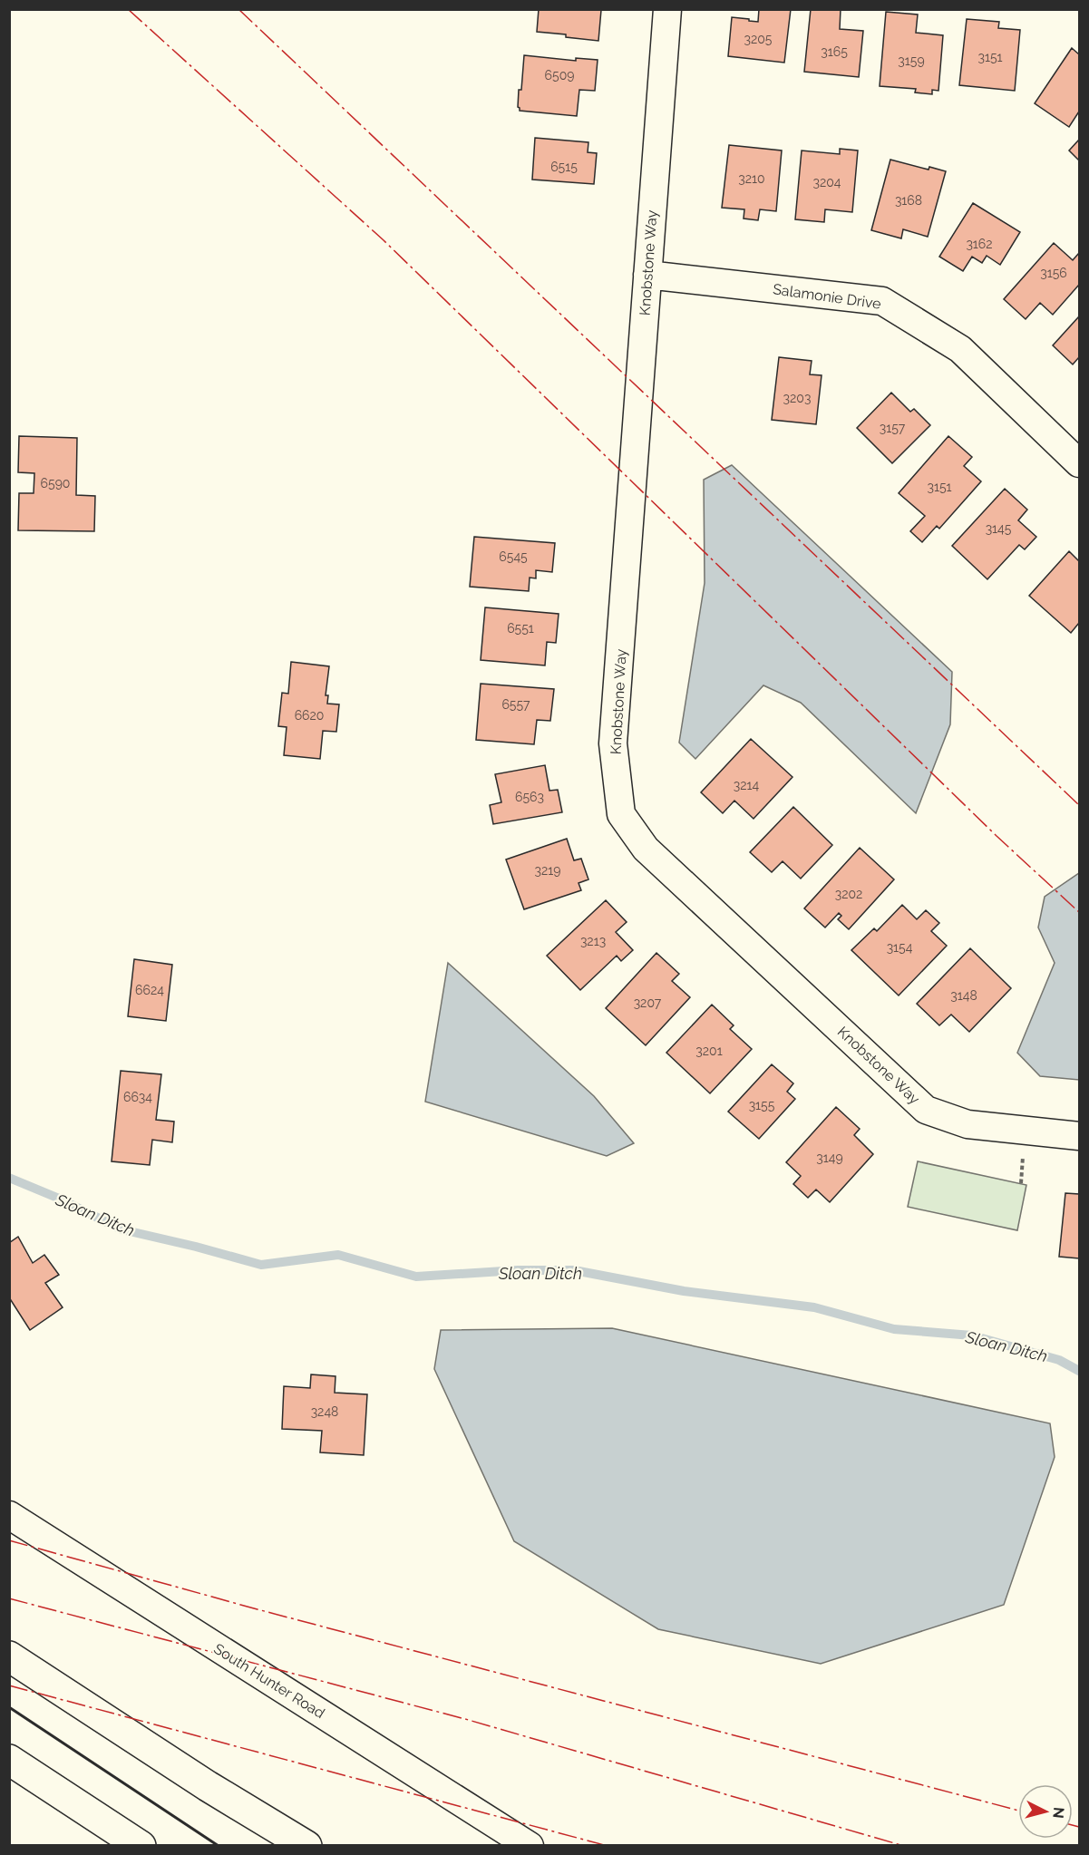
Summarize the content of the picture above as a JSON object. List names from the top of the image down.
{
  "streets": {
    "street": ["Knobstone Way", "Salamonie Drive", "South Hunter Road"]
  },
  "crossings": [
    ["Knobstone Way", "Salamonie Drive"]
  ],
  "water": ["Sloan Ditch"],
  "house_numbers": [
    "3205",
    "3165",
    "3151",
    "3159",
    "6509",
    "6515",
    "3210",
    "3204",
    "3168",
    "3162",
    "3156",
    "3203",
    "3157",
    "6590",
    "3151",
    "3145",
    "6545",
    "6551",
    "6557",
    "6620",
    "3214",
    "6563",
    "3219",
    "3202",
    "3213",
    "3154",
    "6624",
    "3148",
    "3207",
    "3201",
    "6634",
    "3155",
    "3149",
    "3248"
  ],
  "north": "right"
}
